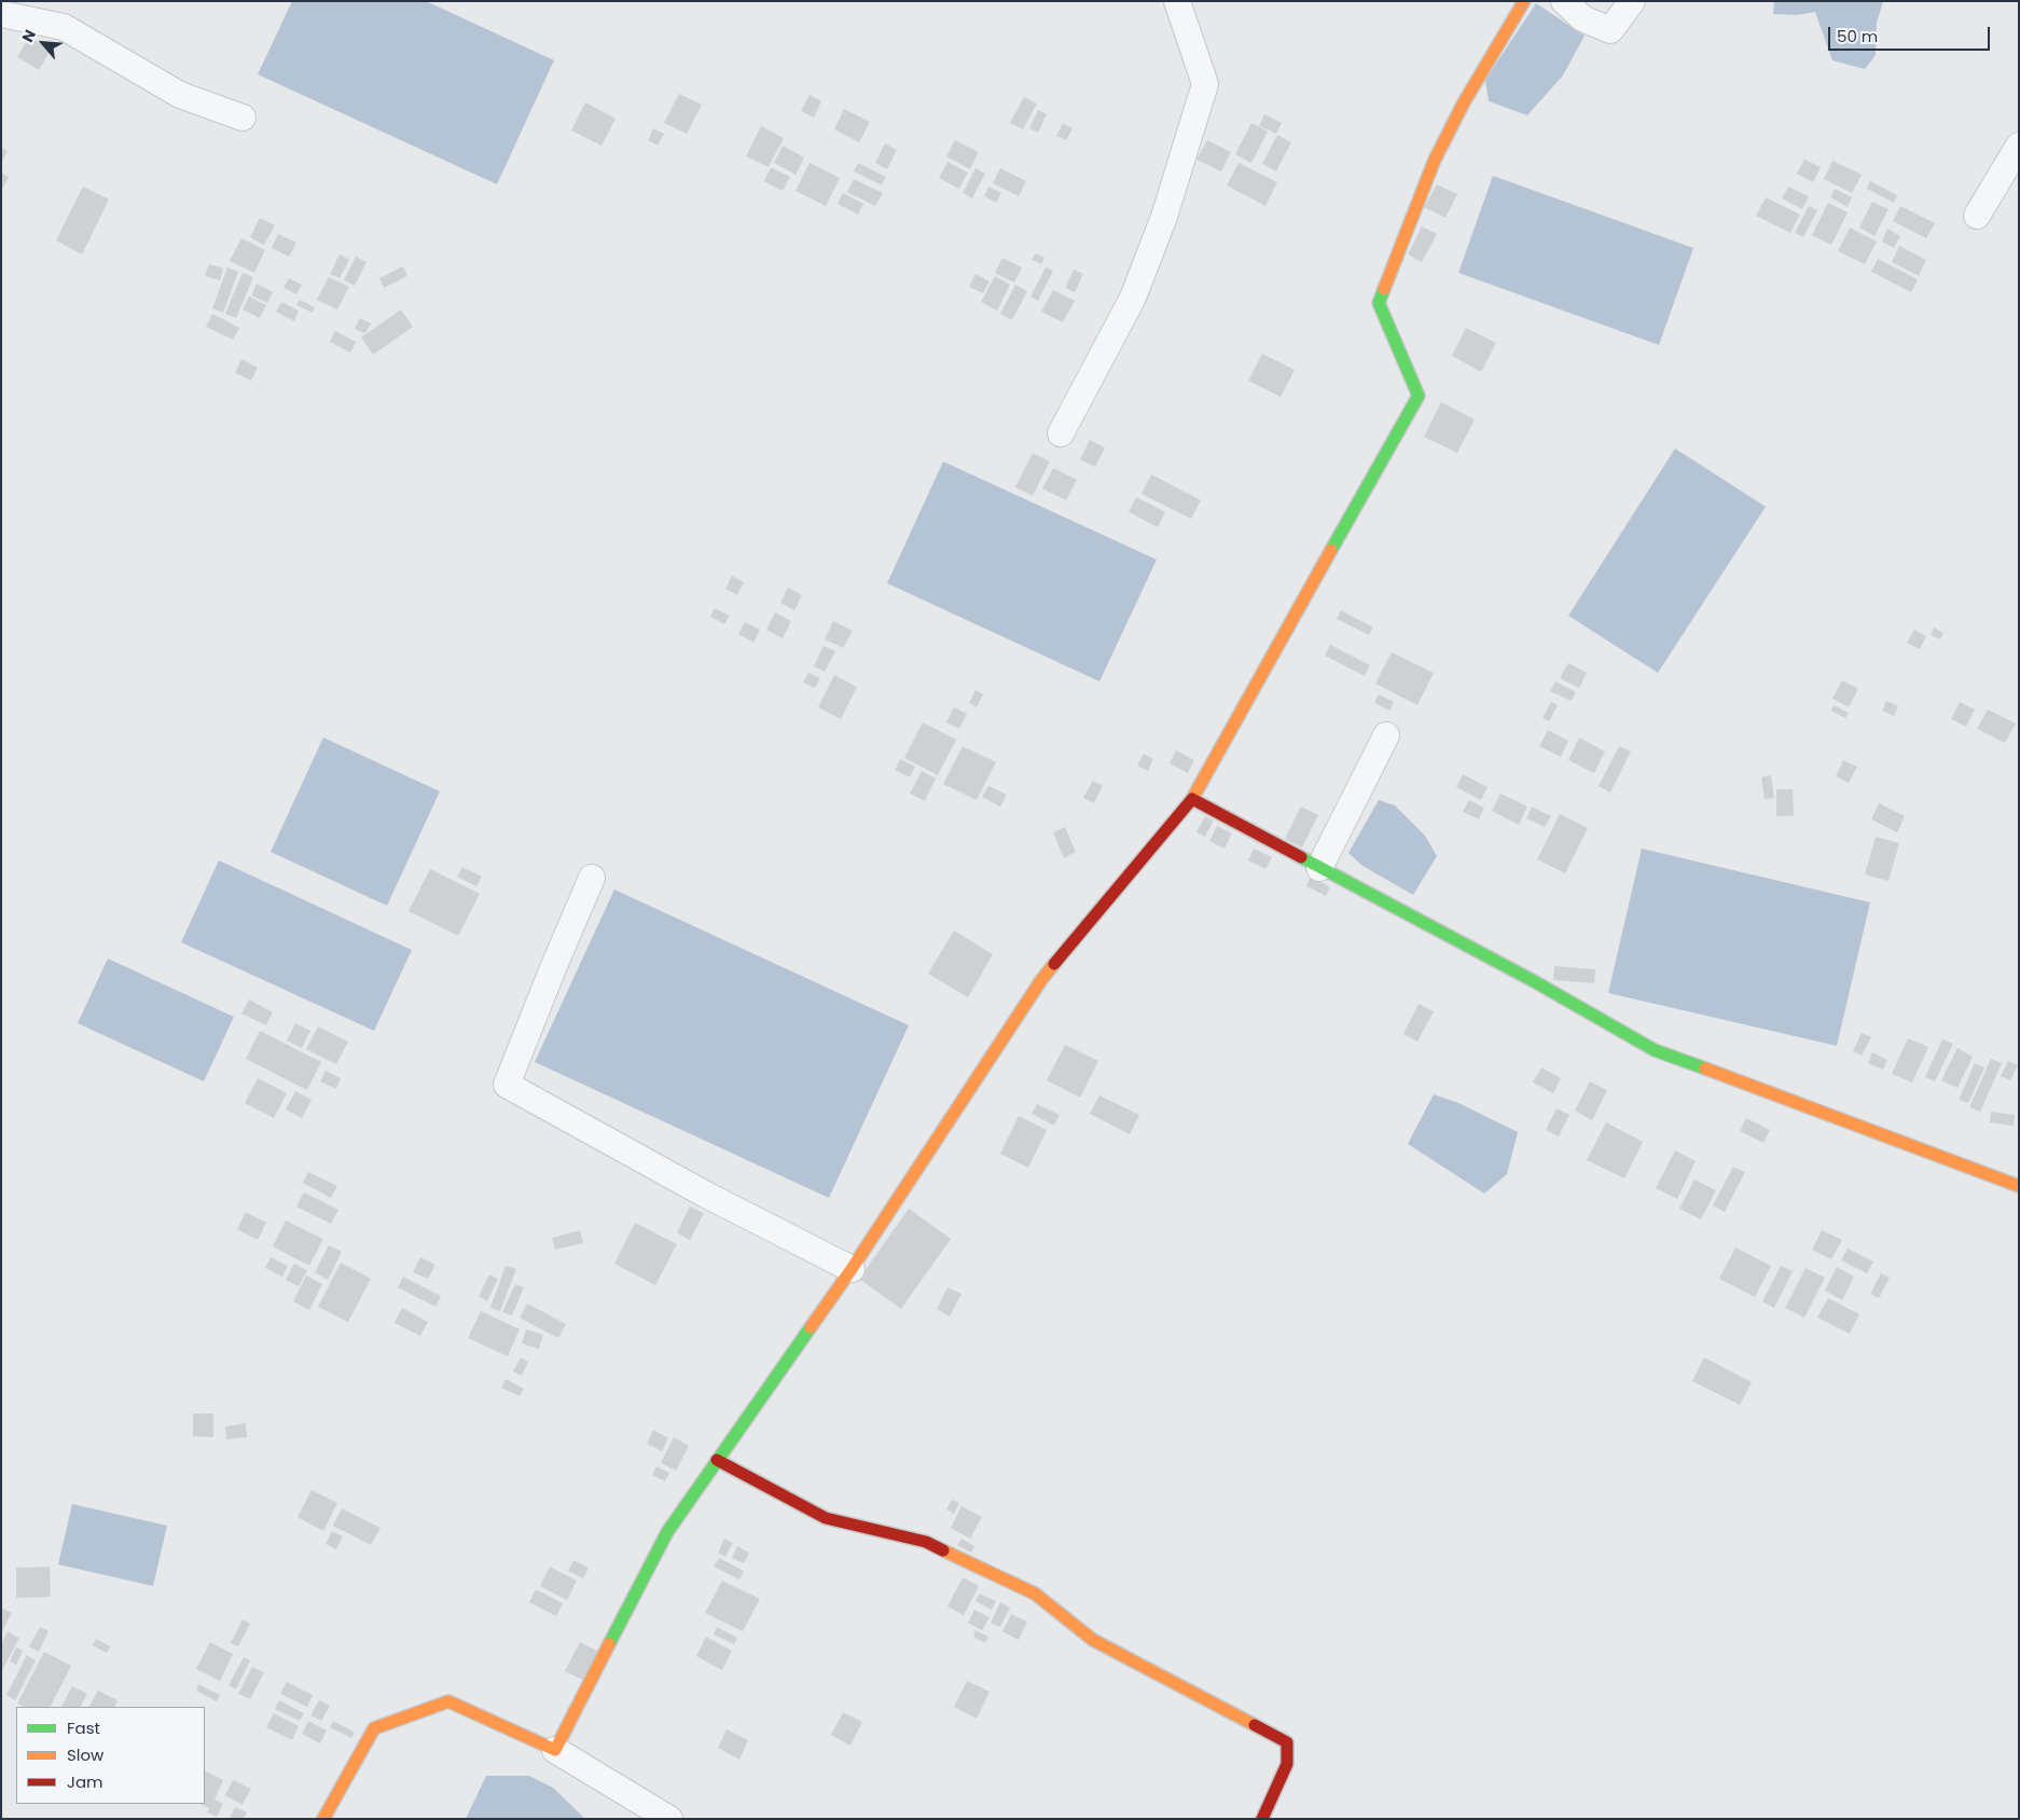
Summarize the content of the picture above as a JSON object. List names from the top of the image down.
{
  "legend": ["Fast", "Slow", "Jam"],
  "scale_bar": "50 m",
  "north": "top left"
}
